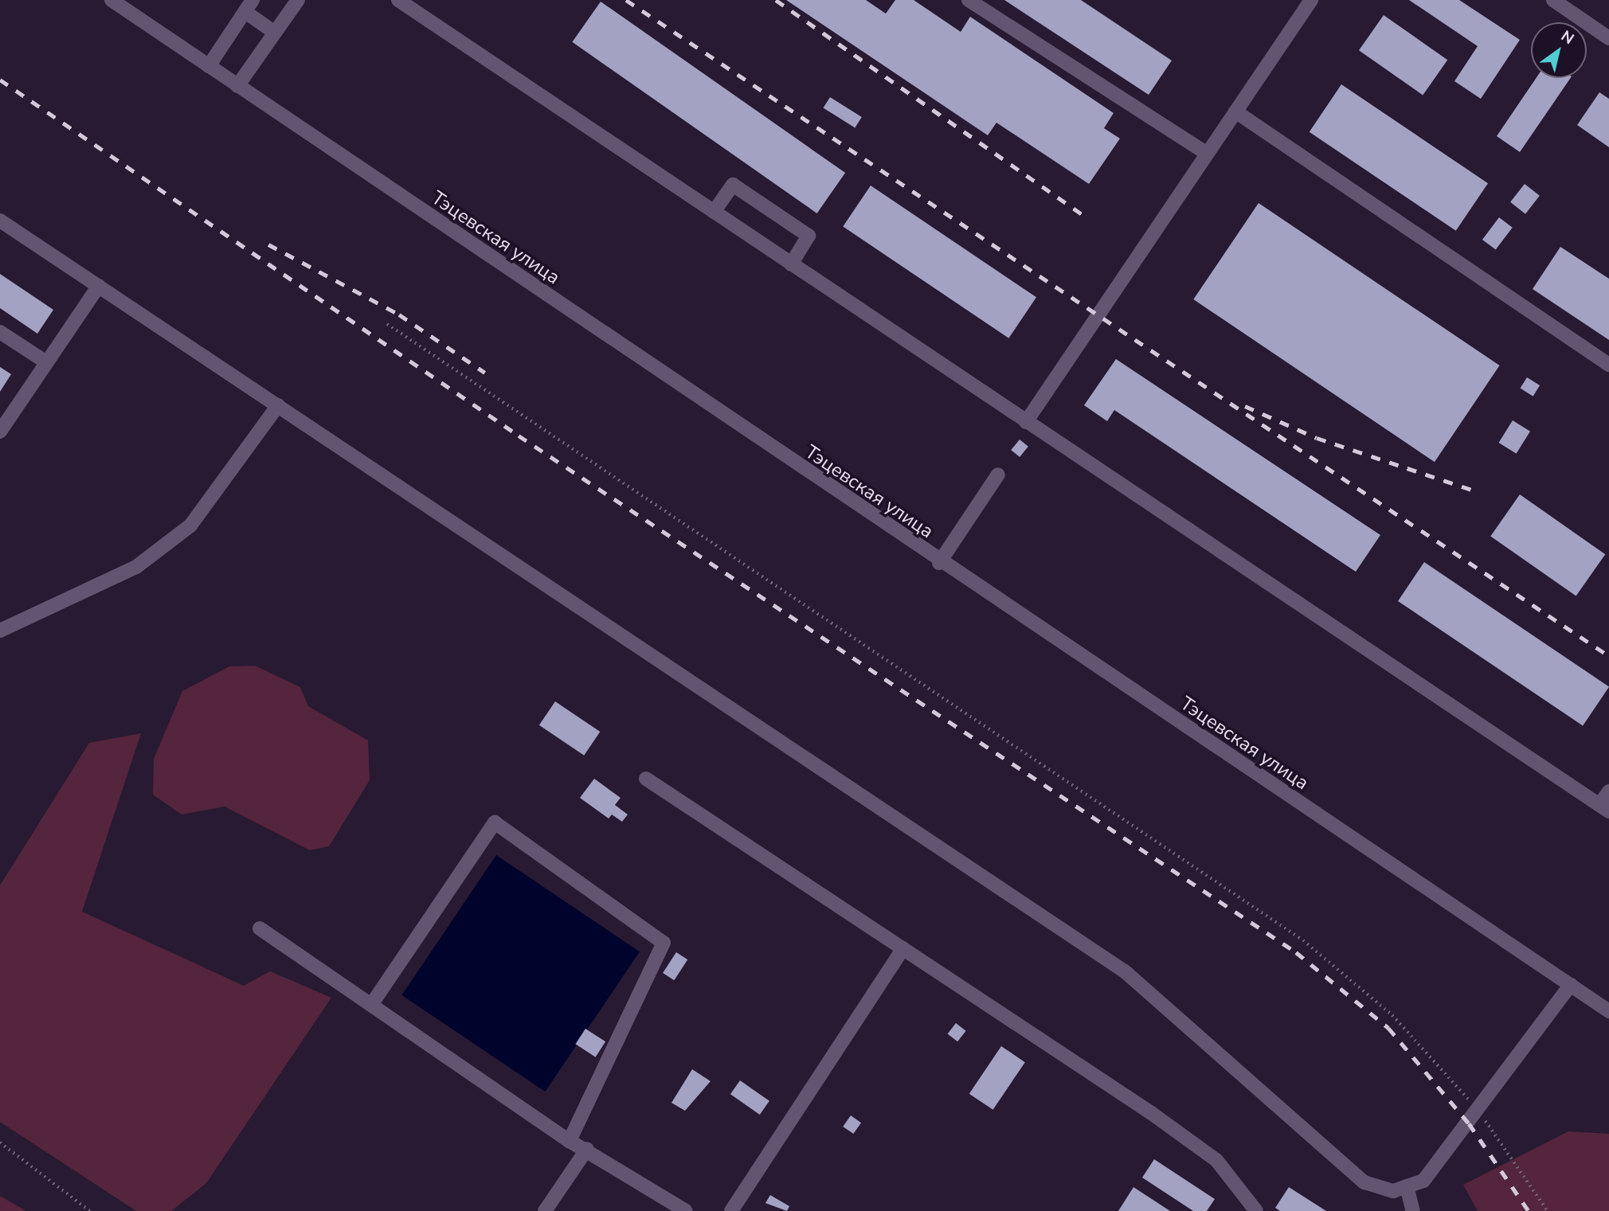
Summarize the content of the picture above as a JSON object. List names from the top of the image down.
{
  "streets": {
    "street": ["Тэцевская улица"]
  },
  "north": "top right"
}
